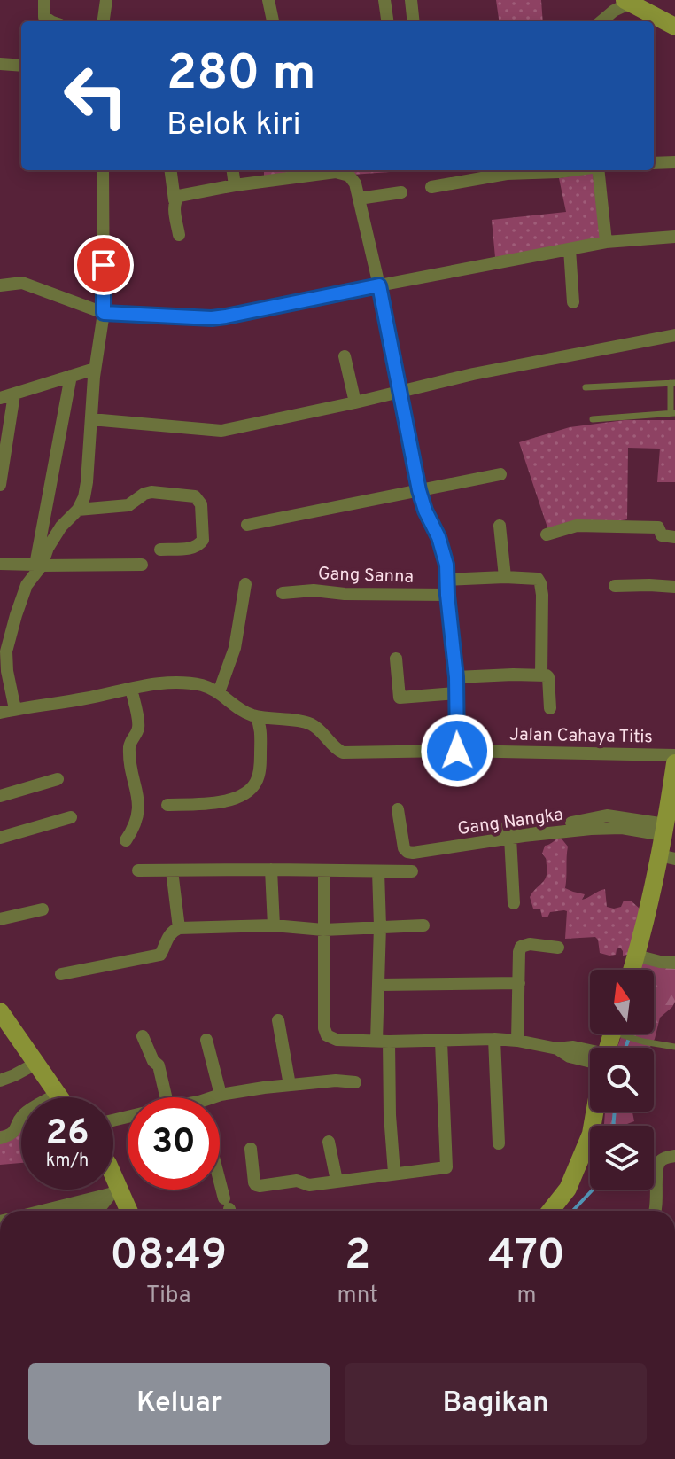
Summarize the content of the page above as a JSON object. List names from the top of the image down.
{
  "streets": {
    "street": ["Gang Sanna", "Jalan Cahaya Titis", "Gang Nangka"]
  },
  "north": "top",
  "page": {
    "turn": ["280 m", "Belok kiri"],
    "speed": "26 km/h",
    "limit": "30",
    "eta": [
      "08:49",
      "Tiba",
      "2",
      "mnt",
      "470",
      "m"
    ],
    "buttons": ["Keluar", "Bagikan"]
  }
}
